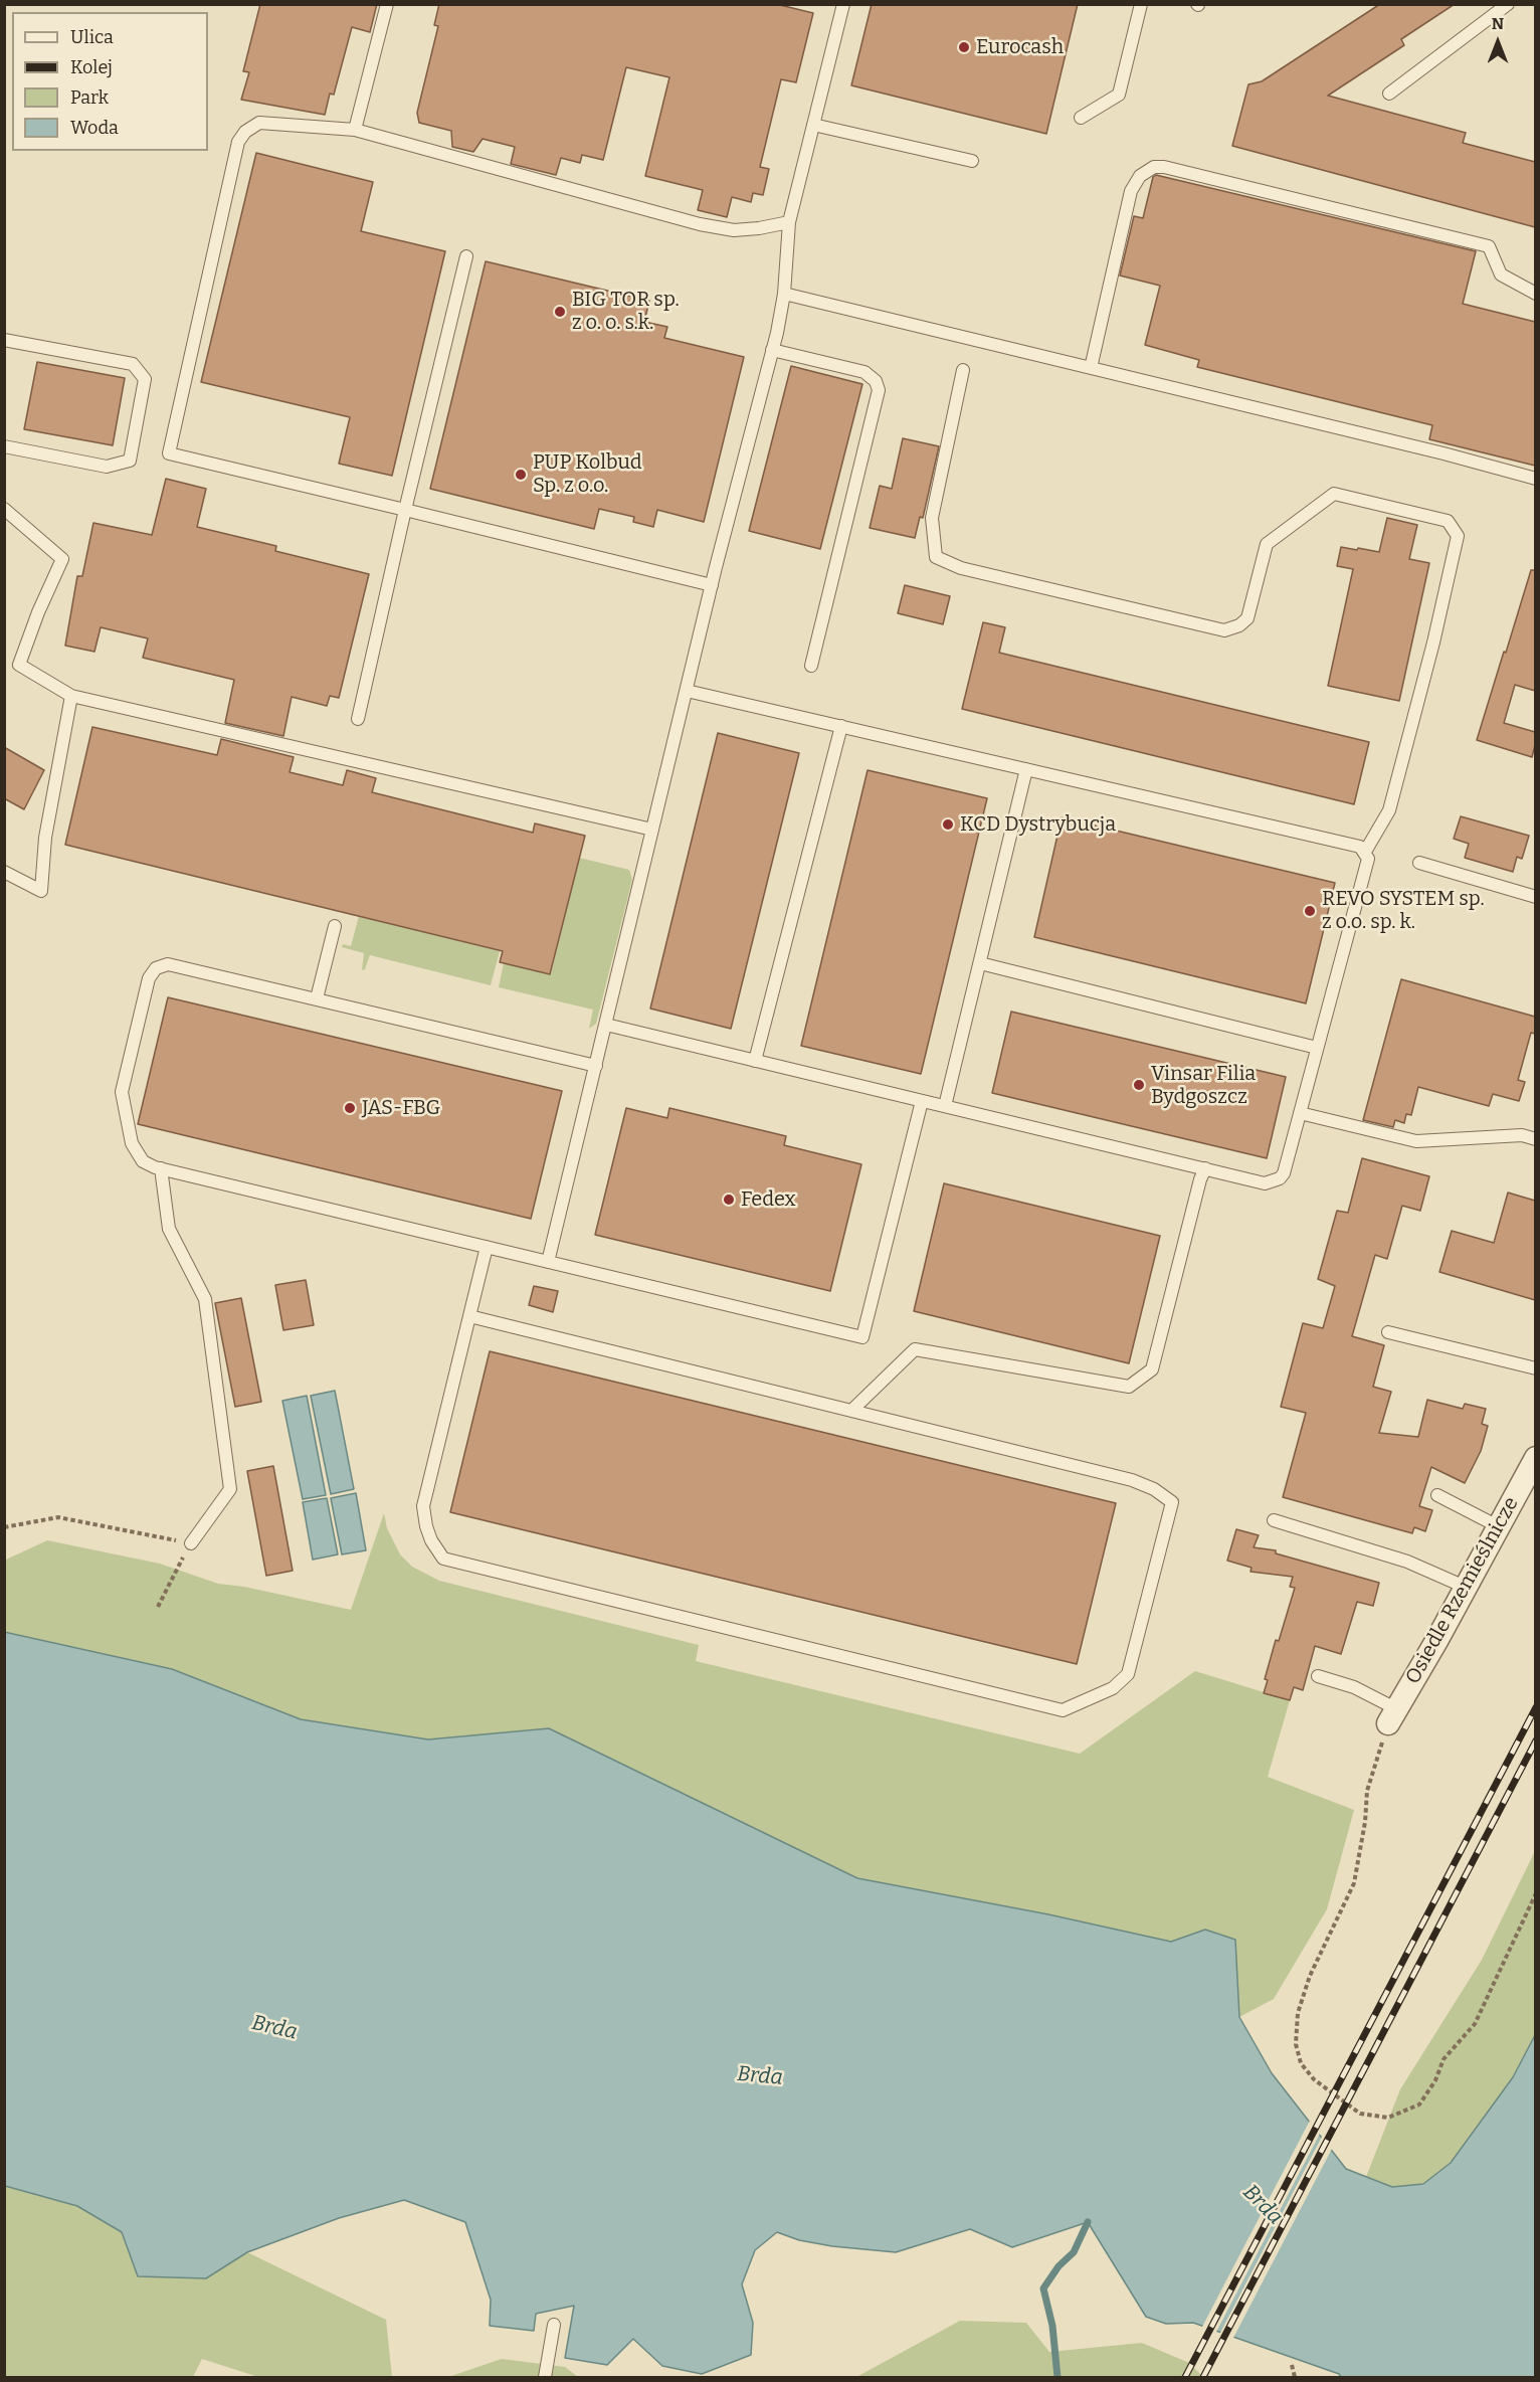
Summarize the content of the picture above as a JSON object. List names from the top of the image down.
{
  "streets": {
    "street": ["Osiedle Rzemieślnicze"]
  },
  "water": ["Brda"],
  "places": [
    "Eurocash",
    "BIG TOR sp. z o. o. s.k.",
    "PUP Kolbud Sp. z o.o.",
    "KCD Dystrybucja",
    "REVO SYSTEM sp. z o.o. sp. k.",
    "Vinsar Filia Bydgoszcz",
    "JAS-FBG",
    "Fedex"
  ],
  "legend": [
    "Ulica",
    "Kolej",
    "Park",
    "Woda"
  ],
  "north": "top"
}
